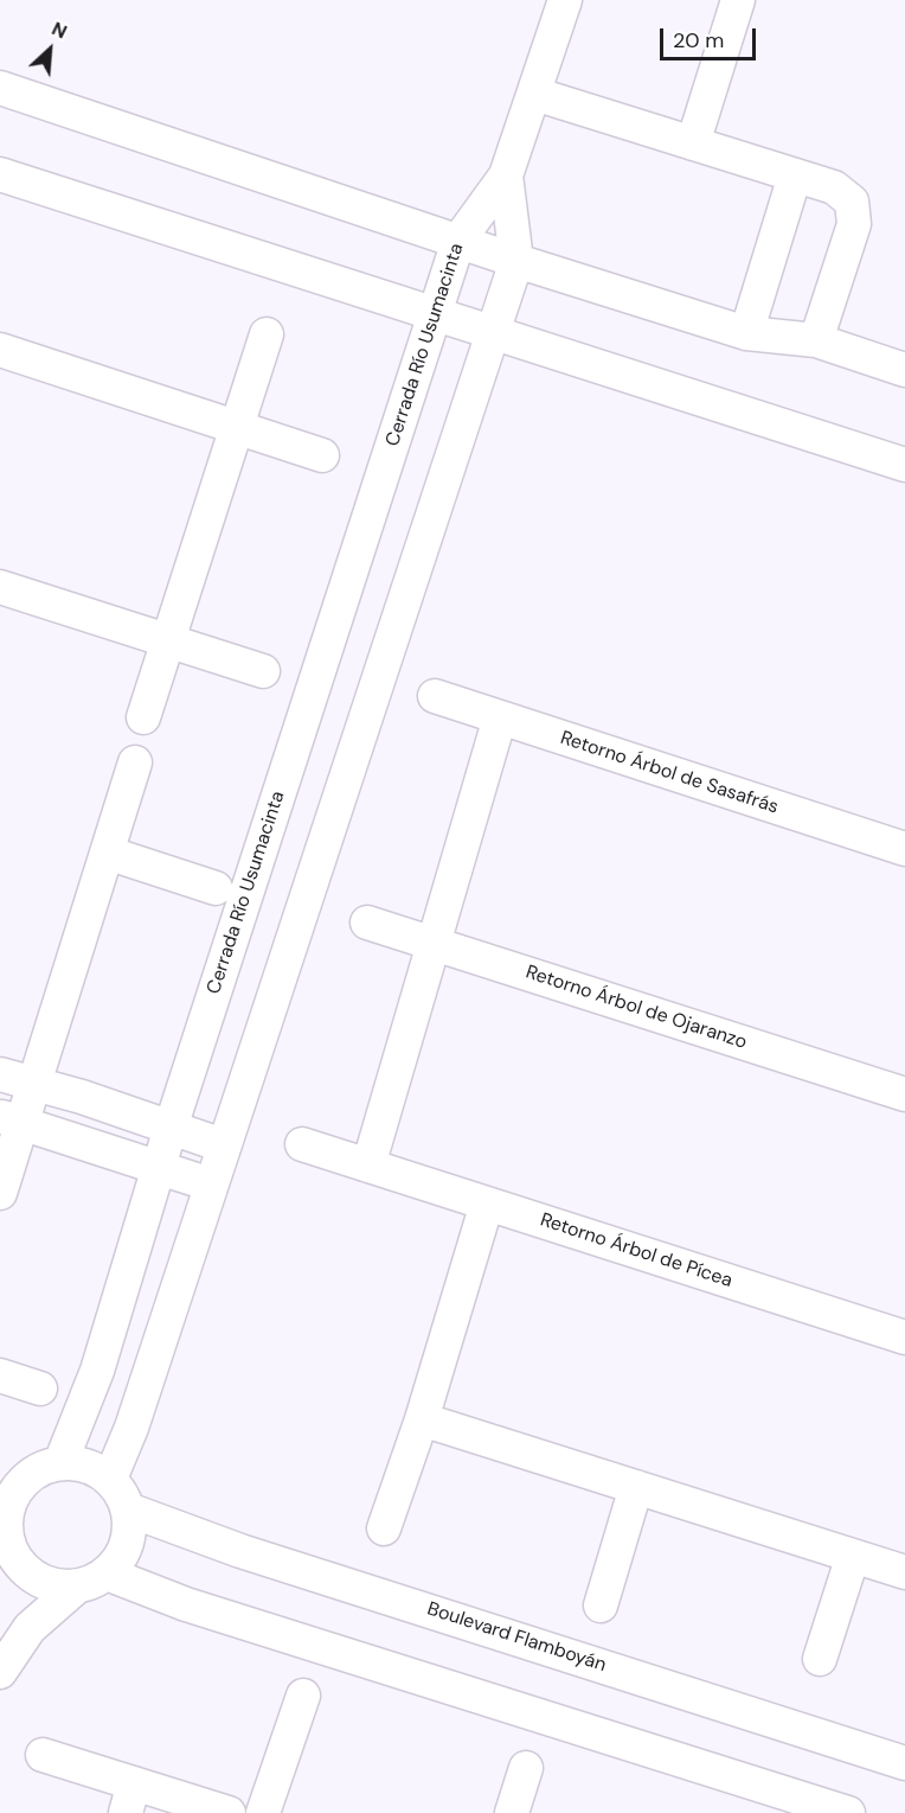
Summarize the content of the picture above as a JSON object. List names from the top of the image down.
{
  "streets": {
    "street": [
      "Cerrada Río Usumacinta",
      "Retorno Árbol de Sasafrás",
      "Retorno Árbol de Ojaranzo",
      "Retorno Árbol de Pícea",
      "Boulevard Flamboyán"
    ]
  },
  "crossings": [
    ["Cerrada Río Usumacinta", "Boulevard Flamboyán"]
  ],
  "scale_bar": "20 m",
  "north": "top right"
}
